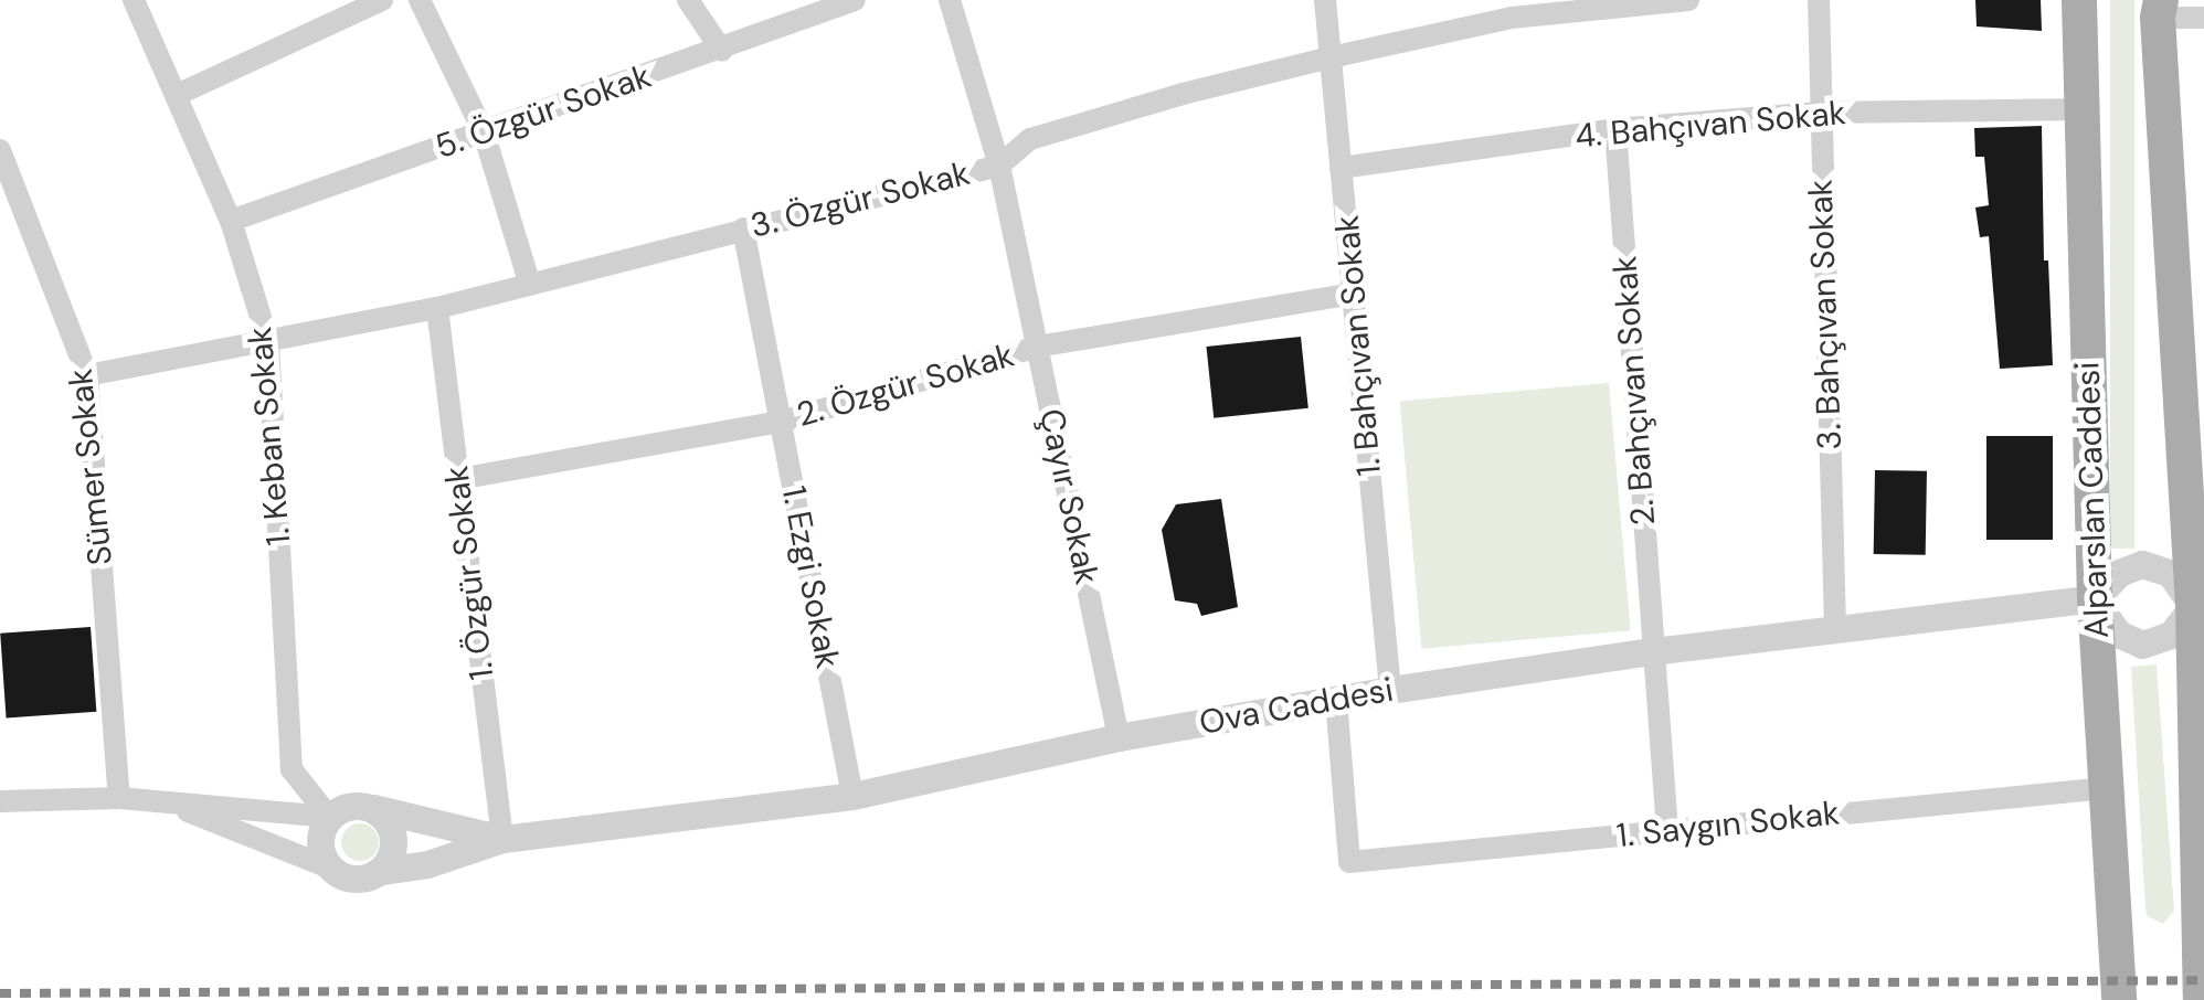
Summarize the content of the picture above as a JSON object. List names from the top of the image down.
{
  "streets": {
    "main road": ["Alparslan Caddesi"],
    "street": [
      "5. Özgür Sokak",
      "4. Bahçıvan Sokak",
      "3. Özgür Sokak",
      "3. Bahçıvan Sokak",
      "1. Bahçıvan Sokak",
      "2. Özgür Sokak",
      "2. Bahçıvan Sokak",
      "1. Keban Sokak",
      "Sümer Sokak",
      "Çayır Sokak",
      "1. Özgür Sokak",
      "1. Ezgi Sokak",
      "Ova Caddesi",
      "1. Saygın Sokak"
    ]
  },
  "crossings": [
    ["5. Özgür Sokak", "1. Keban Sokak"],
    ["4. Bahçıvan Sokak", "3. Bahçıvan Sokak"],
    ["4. Bahçıvan Sokak", "1. Bahçıvan Sokak"],
    ["4. Bahçıvan Sokak", "2. Bahçıvan Sokak"],
    ["4. Bahçıvan Sokak", "Alparslan Caddesi"],
    ["3. Özgür Sokak", "1. Bahçıvan Sokak"],
    ["3. Özgür Sokak", "1. Keban Sokak"],
    ["3. Özgür Sokak", "Sümer Sokak"],
    ["3. Özgür Sokak", "Çayır Sokak"],
    ["3. Özgür Sokak", "1. Özgür Sokak"],
    ["3. Özgür Sokak", "1. Ezgi Sokak"],
    ["3. Bahçıvan Sokak", "Ova Caddesi"],
    ["1. Bahçıvan Sokak", "2. Özgür Sokak"],
    ["1. Bahçıvan Sokak", "Ova Caddesi"],
    ["2. Özgür Sokak", "Çayır Sokak"],
    ["2. Özgür Sokak", "1. Özgür Sokak"],
    ["2. Özgür Sokak", "1. Ezgi Sokak"],
    ["2. Bahçıvan Sokak", "Ova Caddesi"],
    ["2. Bahçıvan Sokak", "1. Saygın Sokak"],
    ["Çayır Sokak", "Ova Caddesi"],
    ["Alparslan Caddesi", "Ova Caddesi"],
    ["Alparslan Caddesi", "1. Saygın Sokak"],
    ["1. Özgür Sokak", "Ova Caddesi"],
    ["1. Ezgi Sokak", "Ova Caddesi"],
    ["Ova Caddesi", "1. Saygın Sokak"]
  ]
}
